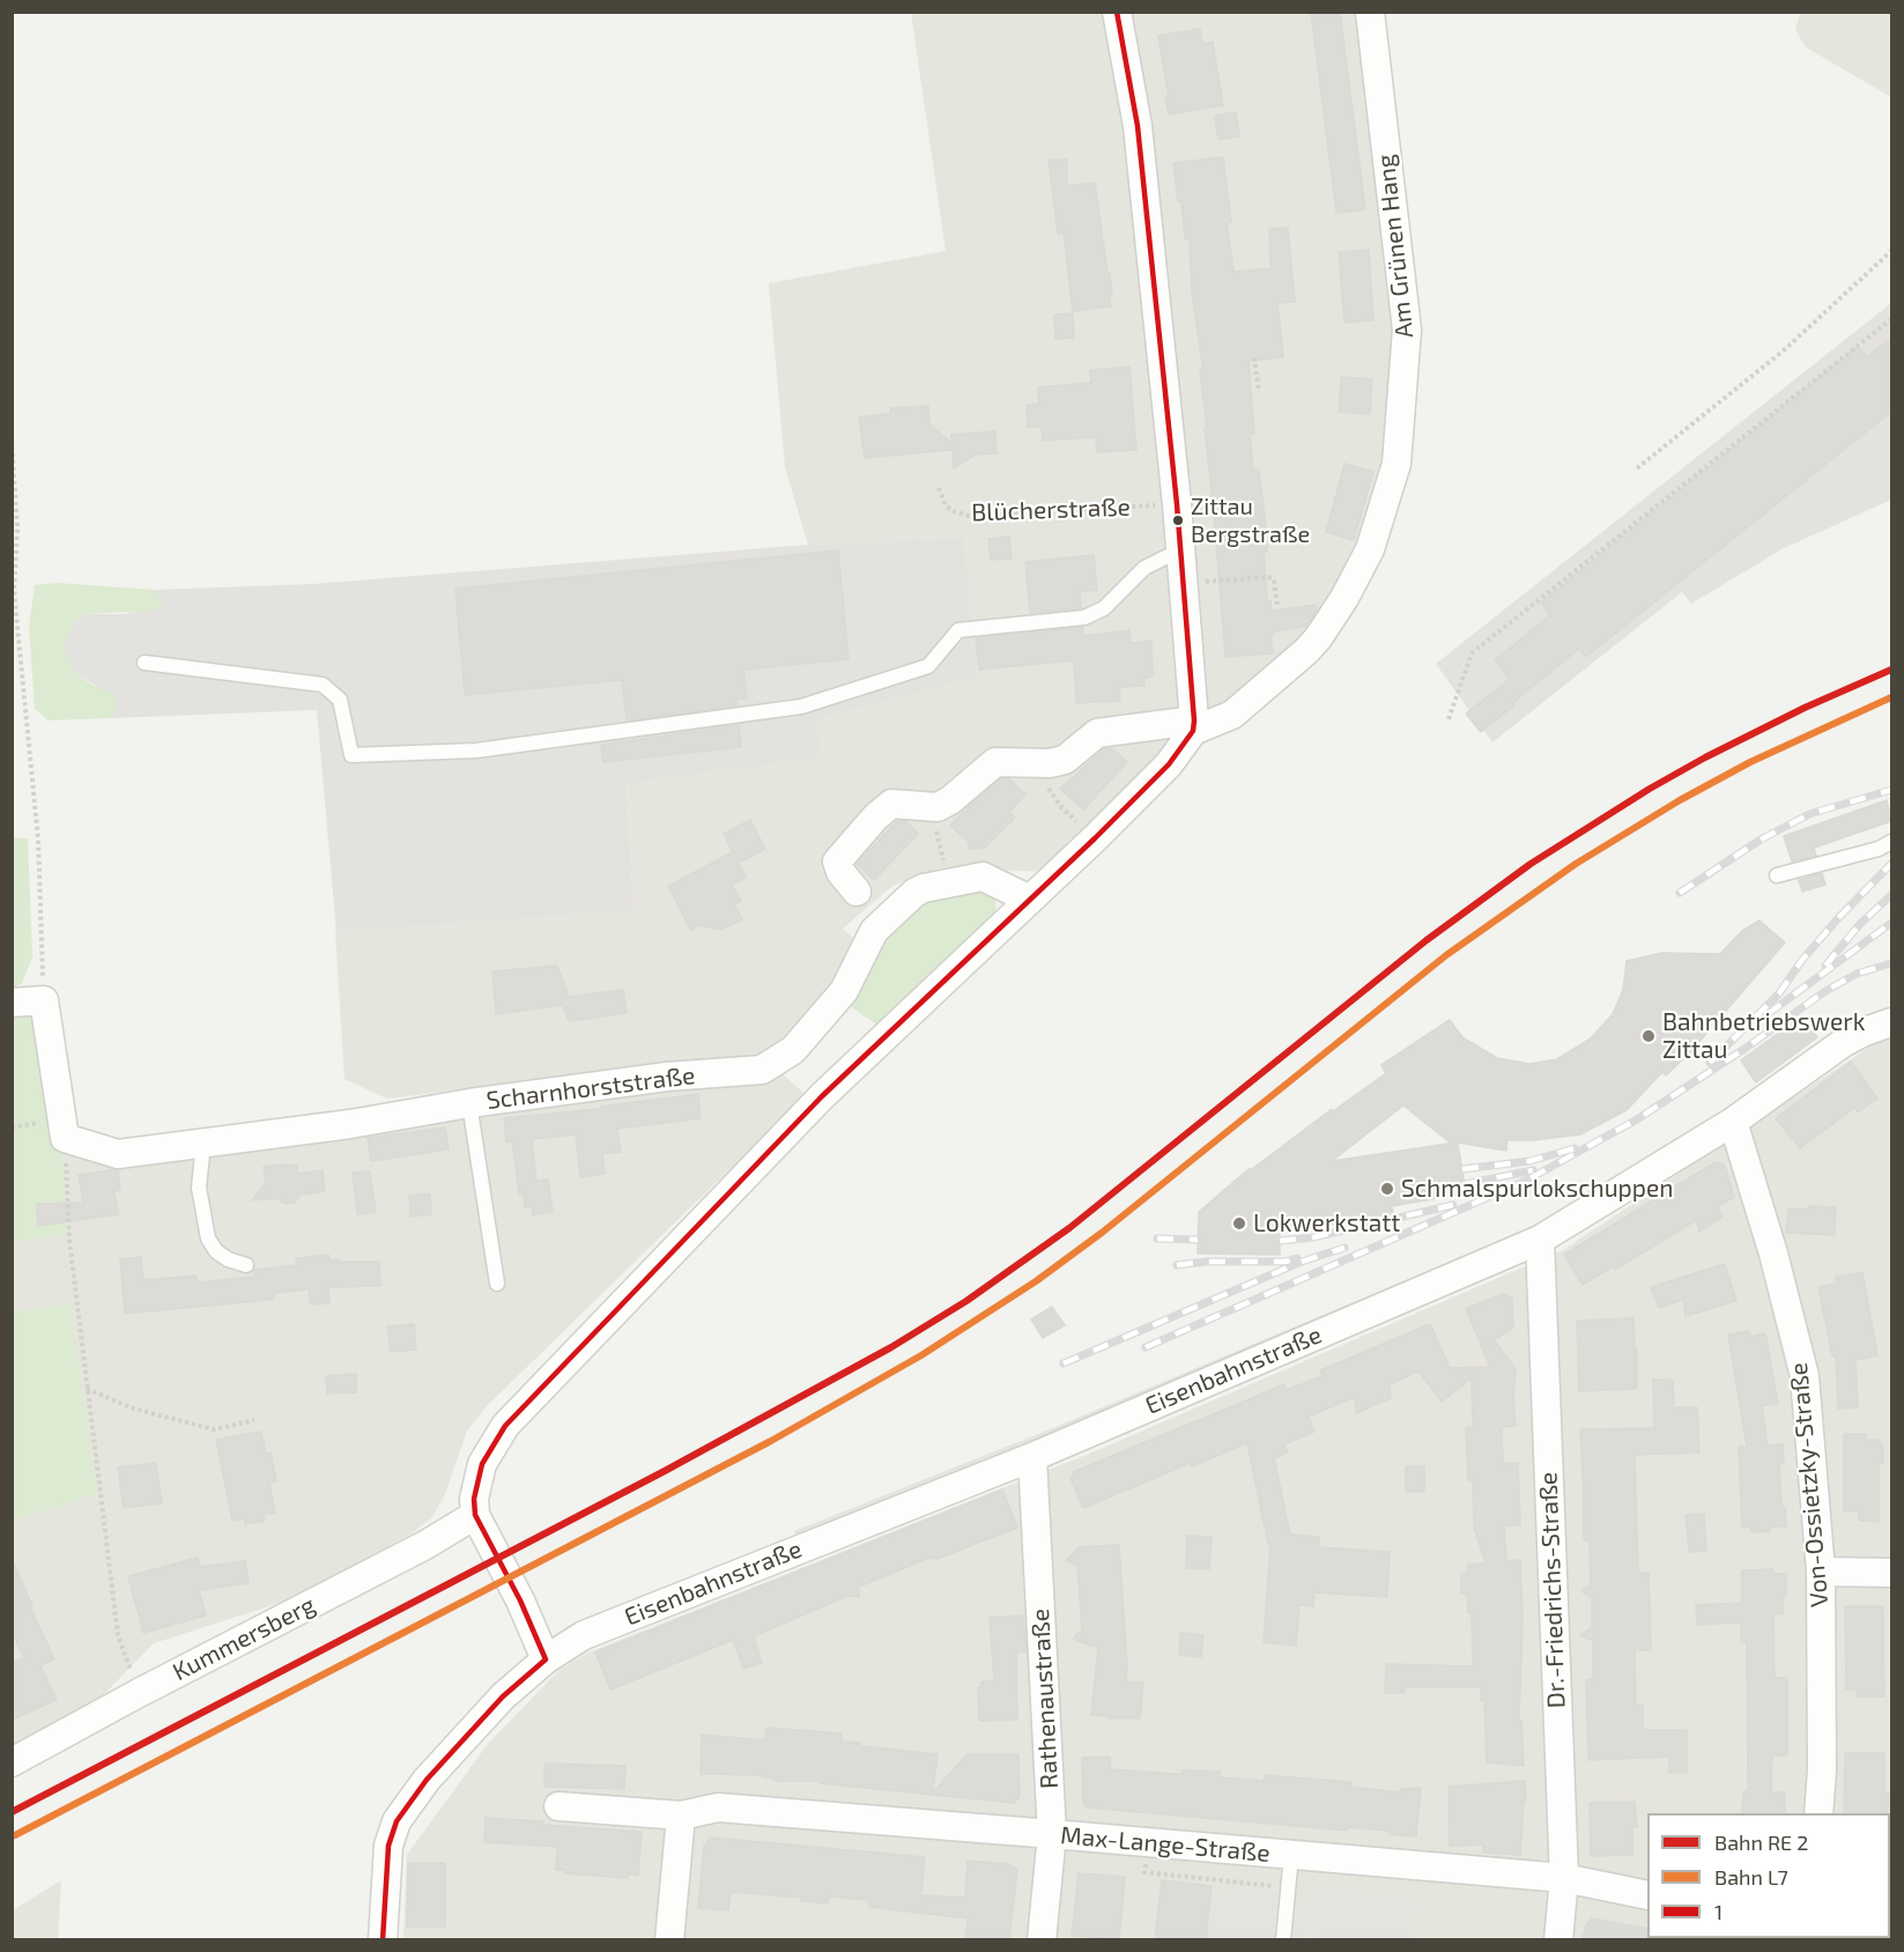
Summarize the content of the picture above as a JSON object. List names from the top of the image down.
{
  "streets": {
    "street": [
      "Am Grünen Hang",
      "Scharnhorststraße",
      "Eisenbahnstraße",
      "Von-Ossietzky-Straße",
      "Dr.-Friedrichs-Straße",
      "Kummersberg",
      "Rathenaustraße",
      "Max-Lange-Straße"
    ],
    "path": ["Blücherstraße"]
  },
  "crossings": [
    ["Eisenbahnstraße", "Von-Ossietzky-Straße"],
    ["Eisenbahnstraße", "Dr.-Friedrichs-Straße"],
    ["Eisenbahnstraße", "Rathenaustraße"],
    ["Dr.-Friedrichs-Straße", "Max-Lange-Straße"],
    ["Rathenaustraße", "Max-Lange-Straße"]
  ],
  "places": [
    "Zittau Bergstraße",
    "Bahnbetriebswerk Zittau",
    "Schmalspurlokschuppen",
    "Lokwerkstatt"
  ],
  "lines": ["transit line 1", "rail line L7"],
  "legend": ["Bahn RE 2", "Bahn L7", "1"]
}
